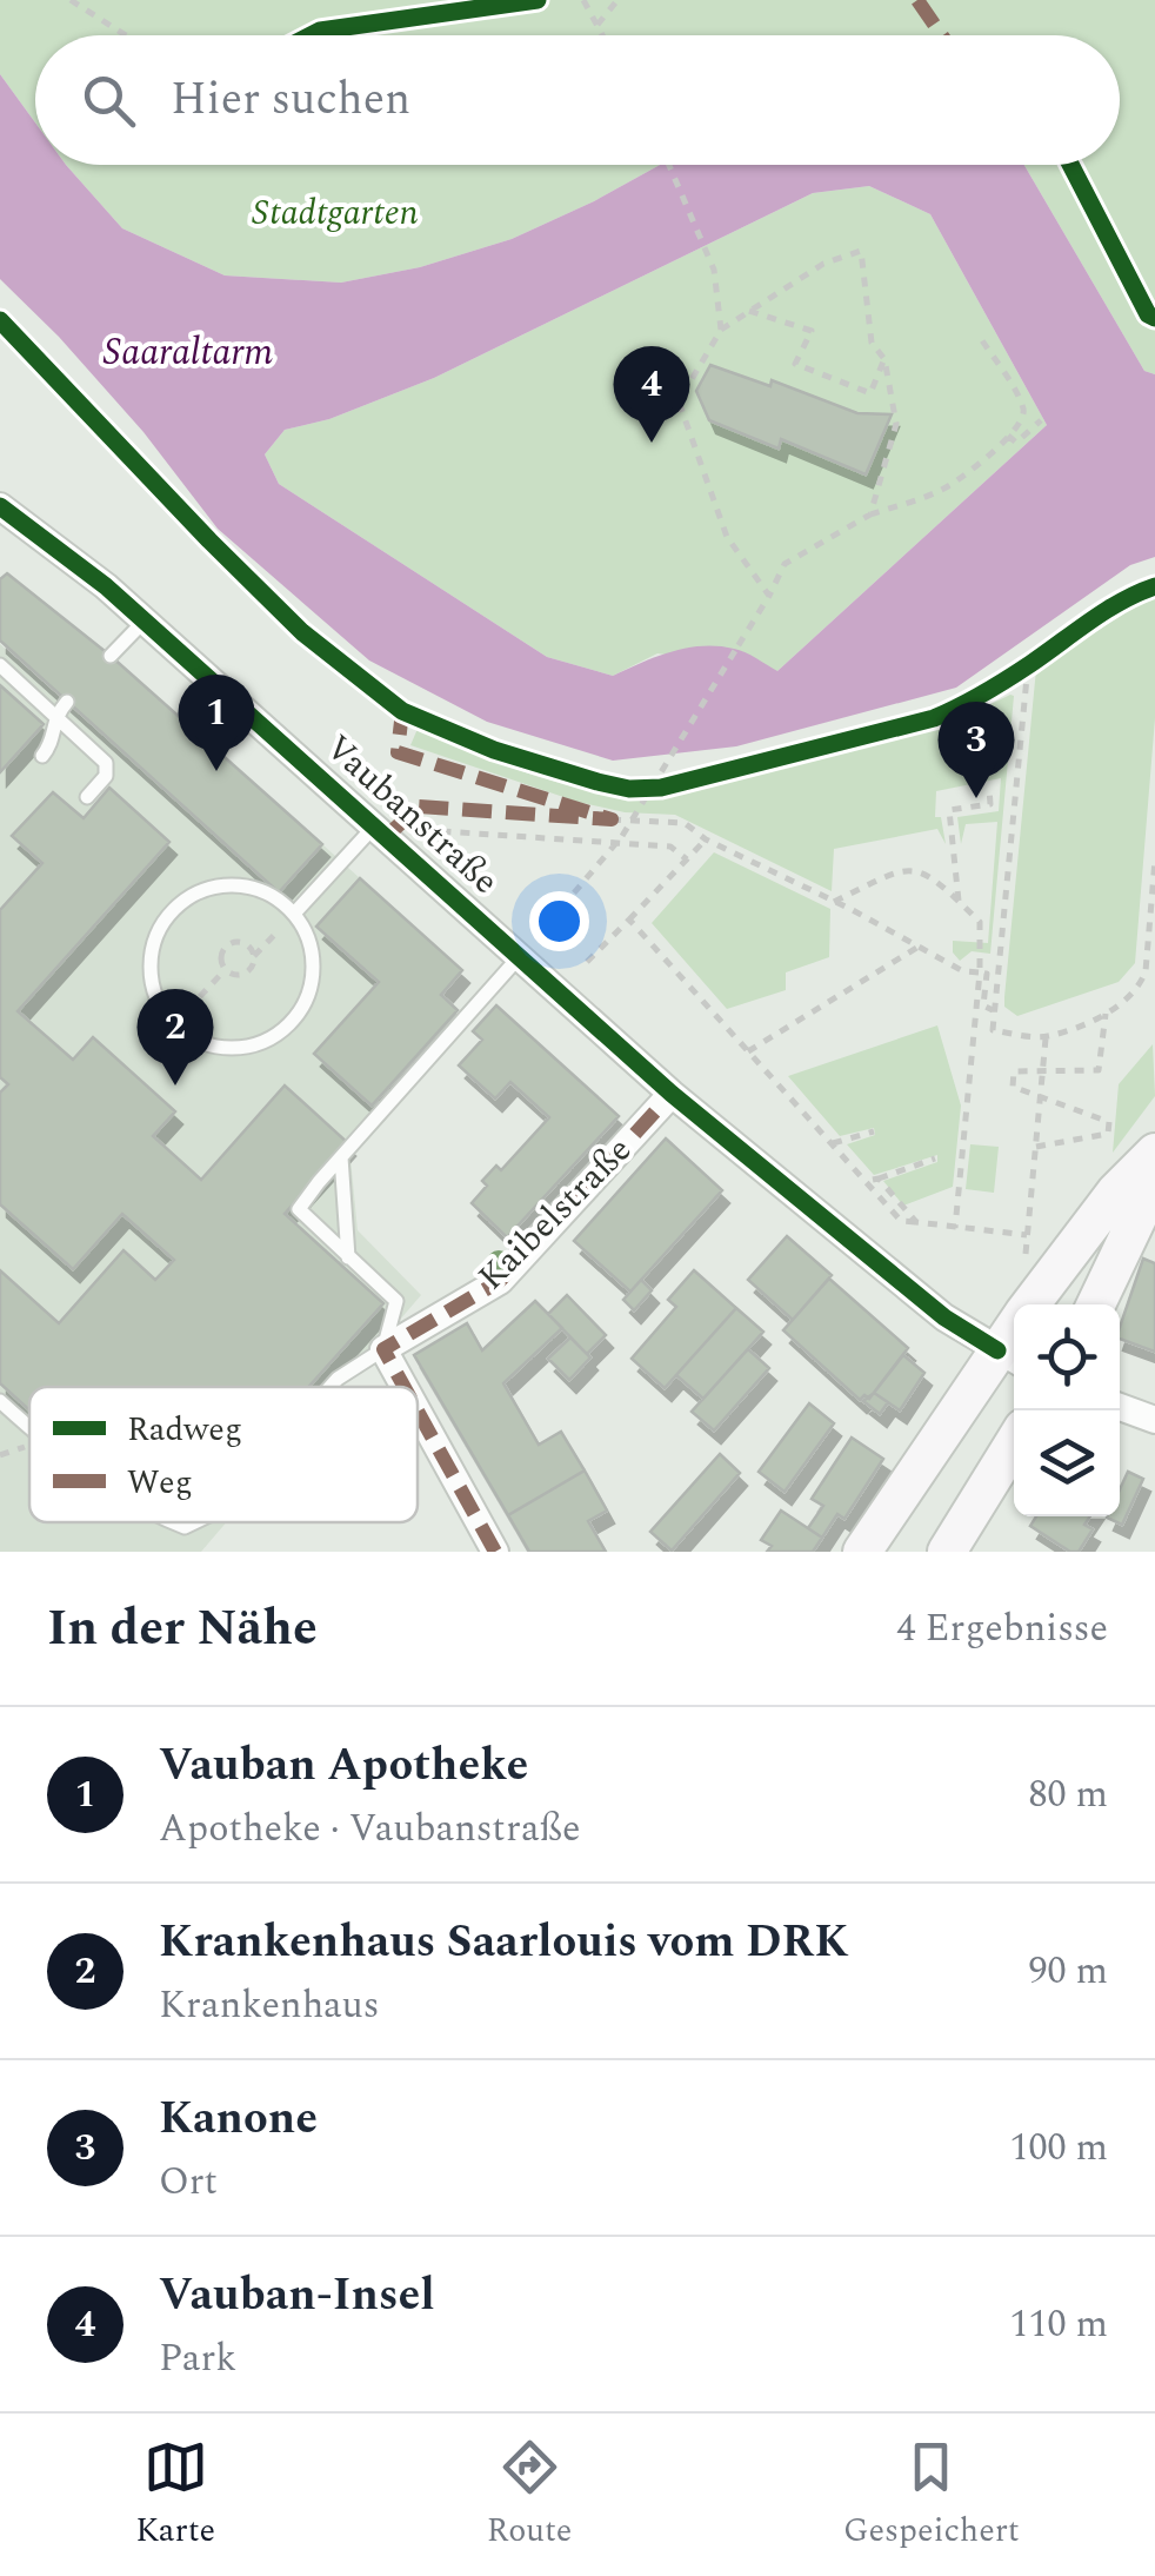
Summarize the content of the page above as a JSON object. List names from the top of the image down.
{
  "streets": {
    "street": ["Vaubanstraße", "Kaibelstraße"]
  },
  "crossings": [
    ["Vaubanstraße", "Kaibelstraße"]
  ],
  "water": ["Saaraltarm"],
  "parks": ["Stadtgarten"],
  "legend": ["Radweg", "Weg"],
  "page": {
    "search": "Hier suchen",
    "pins": [
      "4",
      "1",
      "3",
      "2"
    ],
    "heading": ["In der Nähe", "4 Ergebnisse"],
    "list": [
      {
        "mark": "1",
        "name": "Vauban Apotheke",
        "note": "Apotheke · Vaubanstraße",
        "value": "80 m"
      },
      {
        "mark": "2",
        "name": "Krankenhaus Saarlouis vom DRK",
        "note": "Krankenhaus",
        "value": "90 m"
      },
      {
        "mark": "3",
        "name": "Kanone",
        "note": "Ort",
        "value": "100 m"
      },
      {
        "mark": "4",
        "name": "Vauban-Insel",
        "note": "Park",
        "value": "110 m"
      }
    ],
    "nav": ["Karte", "Route", "Gespeichert"]
  }
}
